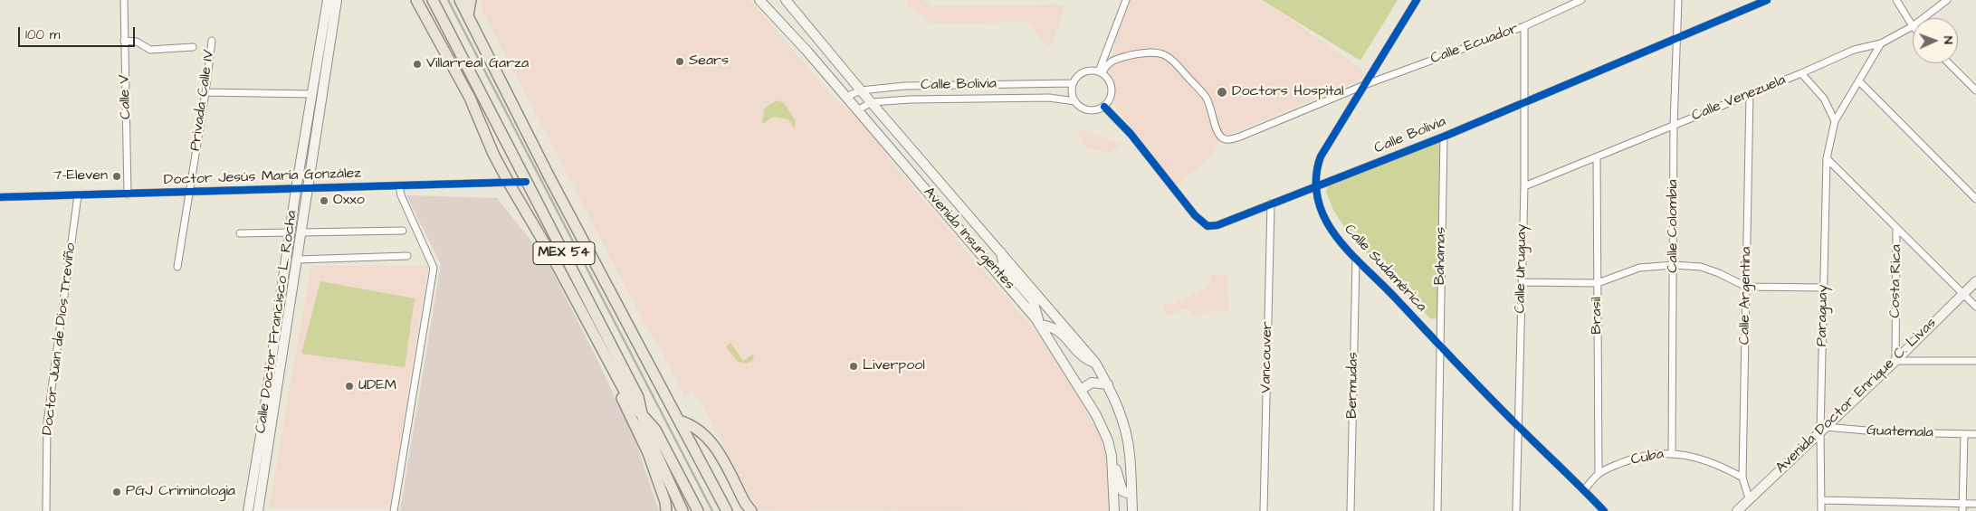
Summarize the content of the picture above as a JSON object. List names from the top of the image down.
{
  "streets": {
    "main road": [
      "Avenida Insurgentes",
      "MEX 54",
      "Calle Doctor Francisco L. Rocha",
      "Avenida Doctor Enrique C. Livas"
    ],
    "street": [
      "Calle Ecuador",
      "Calle Bolivia",
      "Calle V",
      "Calle Venezuela",
      "Privada Calle IV",
      "Doctor Jesús María González",
      "Calle Colombia",
      "Bahamas",
      "Calle Sudamérica",
      "Calle Uruguay",
      "Costa Rica",
      "Calle Argentina",
      "Brasil",
      "Paraguay",
      "Doctor Juan de Dios Treviño",
      "Vancouver",
      "Bermudas",
      "Guatemala",
      "Cuba"
    ]
  },
  "crossings": [
    ["Calle Ecuador", "Calle Bolivia"],
    ["Calle Ecuador", "Calle Sudamérica"],
    ["Calle Ecuador", "Calle Uruguay"],
    ["Calle Bolivia", "Calle Colombia"],
    ["Calle Bolivia", "Avenida Insurgentes"],
    ["Calle Bolivia", "Bahamas"],
    ["Calle Bolivia", "Calle Sudamérica"],
    ["Calle Bolivia", "Calle Uruguay"],
    ["Calle Bolivia", "Vancouver"],
    ["Calle V", "Doctor Jesús María González"],
    ["Calle Venezuela", "Calle Colombia"],
    ["Calle Venezuela", "Calle Uruguay"],
    ["Calle Venezuela", "Calle Argentina"],
    ["Calle Venezuela", "Brasil"],
    ["Calle Venezuela", "Paraguay"],
    ["Privada Calle IV", "Doctor Jesús María González"],
    ["Doctor Jesús María González", "MEX 54"],
    ["Doctor Jesús María González", "Calle Doctor Francisco L. Rocha"],
    ["Doctor Jesús María González", "Doctor Juan de Dios Treviño"],
    ["Calle Colombia", "Cuba"],
    ["Bahamas", "Calle Sudamérica"],
    ["Calle Sudamérica", "Calle Uruguay"],
    ["Calle Sudamérica", "Bermudas"],
    ["Calle Sudamérica", "Cuba"],
    ["Costa Rica", "Avenida Doctor Enrique C. Livas"],
    ["Calle Argentina", "Avenida Doctor Enrique C. Livas"],
    ["Calle Argentina", "Cuba"],
    ["Brasil", "Cuba"],
    ["Paraguay", "Avenida Doctor Enrique C. Livas"],
    ["Paraguay", "Guatemala"],
    ["Avenida Doctor Enrique C. Livas", "Guatemala"]
  ],
  "places": [
    "Sears",
    "Villarreal Garza",
    "Doctors Hospital",
    "7-Eleven",
    "Oxxo",
    "Liverpool",
    "UDEM",
    "PGJ Criminologia"
  ],
  "scale_bar": "100 m",
  "north": "right"
}
